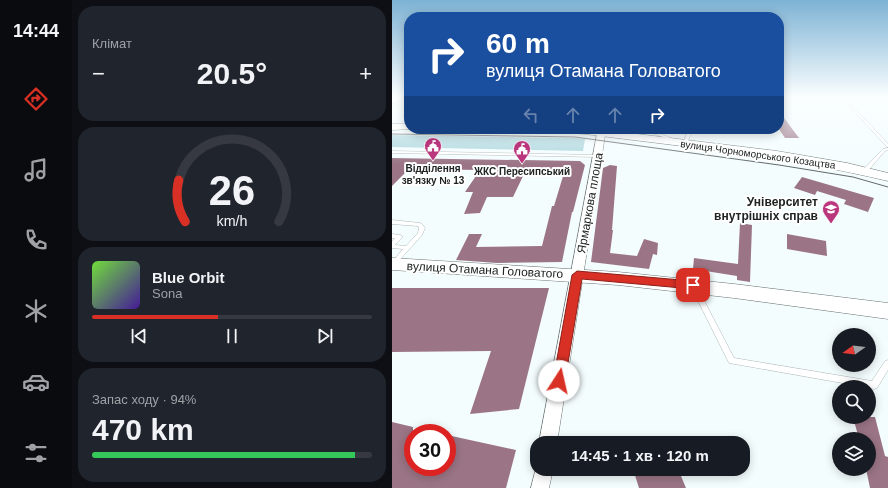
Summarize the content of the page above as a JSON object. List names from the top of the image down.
{
  "streets": {
    "main road": ["вулиця Чорноморського Козацтва", "вулиця Отамана Головатого"],
    "street": ["Ярмаркова площа"]
  },
  "crossings": [
    ["Ярмаркова площа", "вулиця Отамана Головатого"]
  ],
  "places": {
    "public building": ["Відділення зв'язку № 13", "ЖКС Пересипський"],
    "school or university": ["Університет внутрішніх справ"]
  },
  "north": "left",
  "page": {
    "tabs": "14:44",
    "tile": [
      "Клімат",
      ["Запас ходу · 94%", "470 km"]
    ],
    "turn": ["60 m", "вулиця Отамана Головатого"],
    "heat": ["−", "20.5°", "+"],
    "song": ["Blue Orbit", "Sona"],
    "limit": "30",
    "trip": "14:45 · 1 хв · 120 m",
    "gauge": ["26", "km/h"]
  }
}
